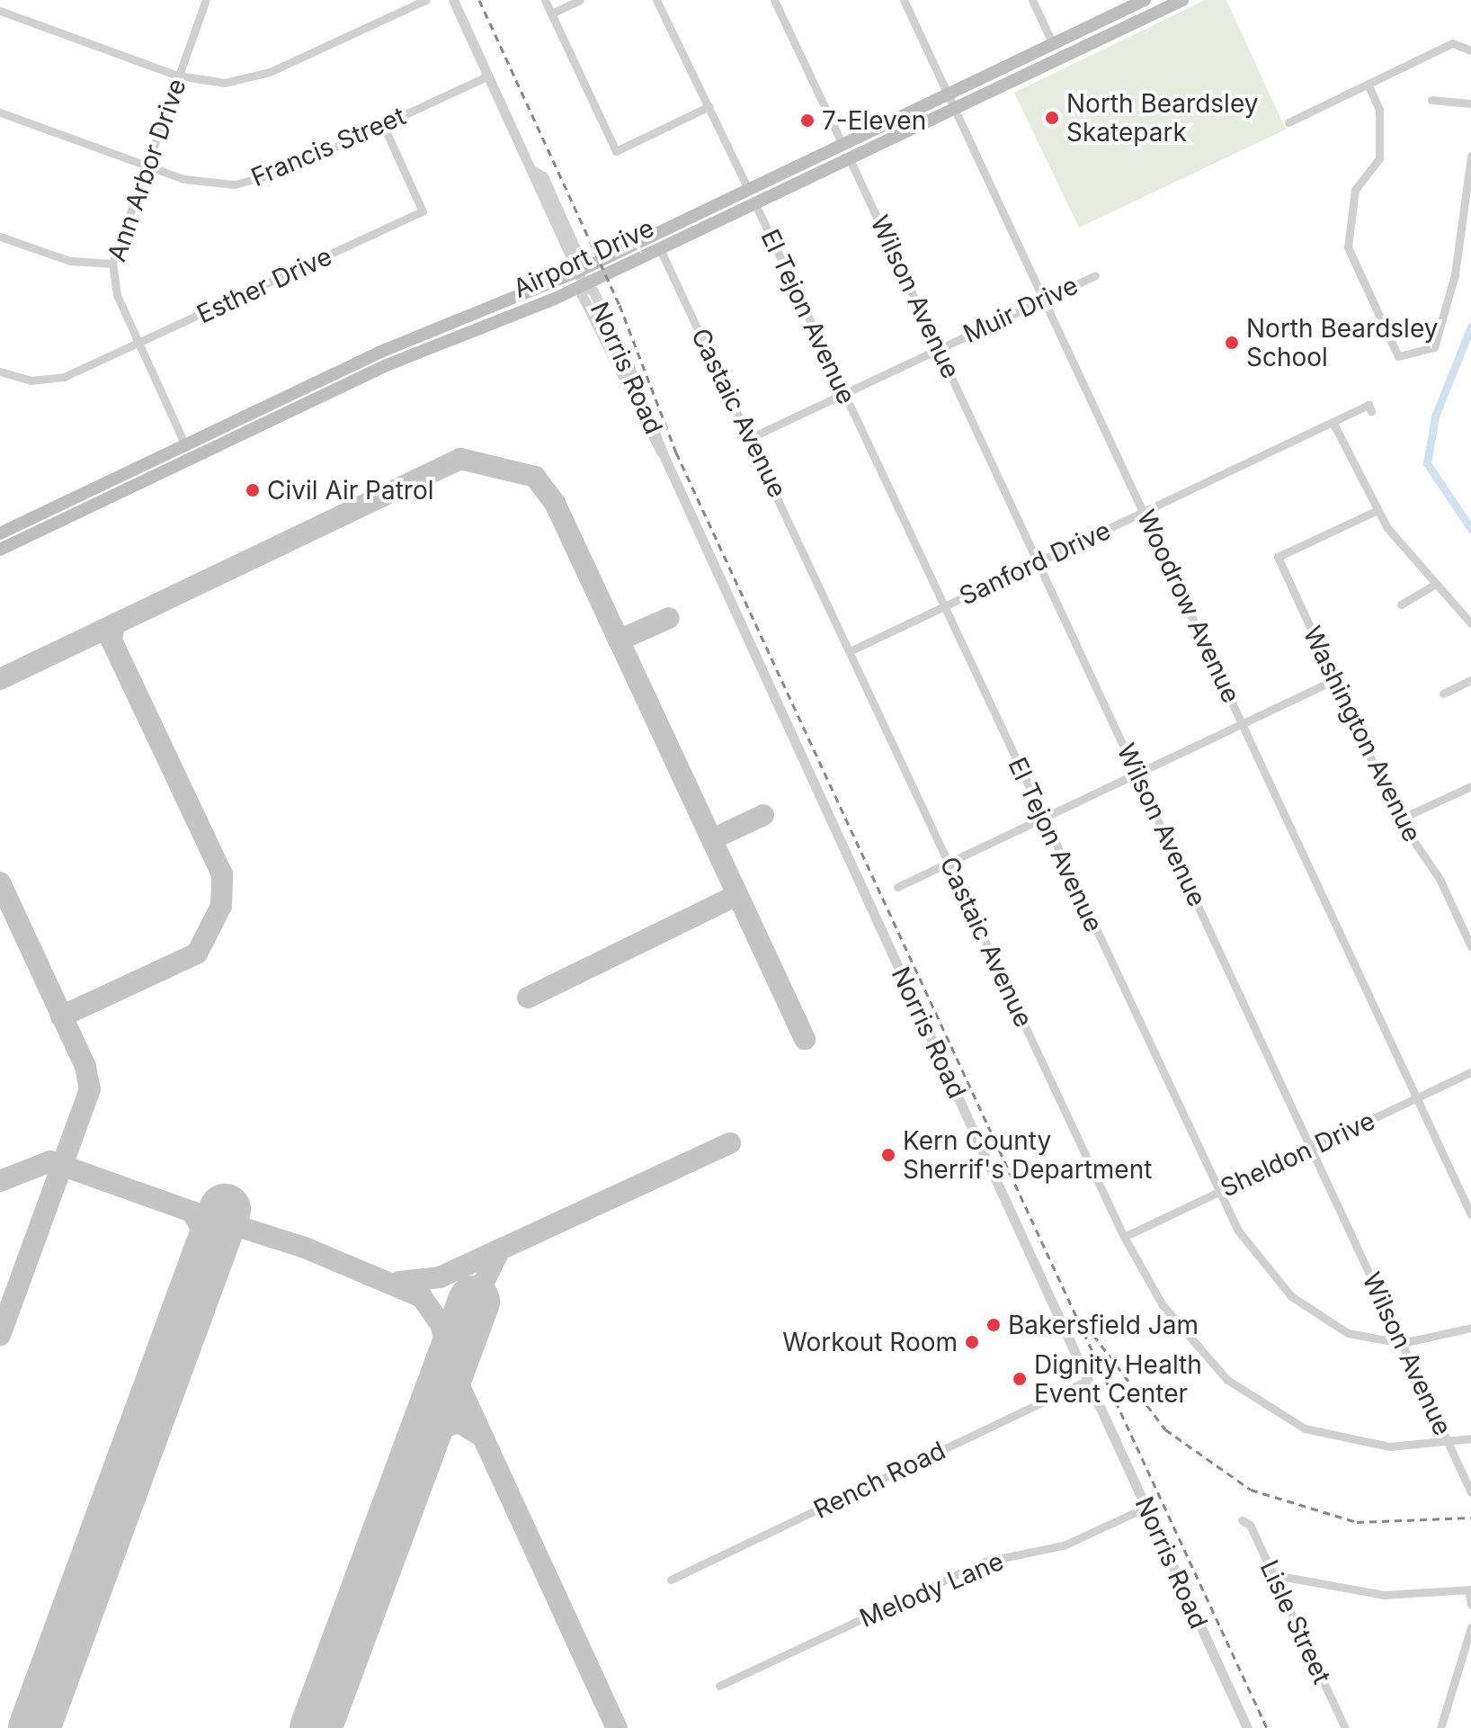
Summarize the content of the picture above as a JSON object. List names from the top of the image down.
{
  "streets": {
    "main road": ["Airport Drive"],
    "street": [
      "Francis Street",
      "Ann Arbor Drive",
      "Esther Drive",
      "Wilson Avenue",
      "Muir Drive",
      "El Tejon Avenue",
      "Norris Road",
      "Castaic Avenue",
      "Sanford Drive",
      "Woodrow Avenue",
      "Washington Avenue",
      "Sheldon Drive",
      "Rench Road",
      "Melody Lane",
      "Lisle Street"
    ]
  },
  "crossings": [
    ["Francis Street", "Ann Arbor Drive"],
    ["Francis Street", "Esther Drive"],
    ["Francis Street", "Norris Road"],
    ["Ann Arbor Drive", "Airport Drive"],
    ["Ann Arbor Drive", "Esther Drive"],
    ["Airport Drive", "Wilson Avenue"],
    ["Airport Drive", "El Tejon Avenue"],
    ["Airport Drive", "Norris Road"],
    ["Airport Drive", "Castaic Avenue"],
    ["Airport Drive", "Woodrow Avenue"],
    ["Wilson Avenue", "Muir Drive"],
    ["Wilson Avenue", "El Tejon Avenue"],
    ["Wilson Avenue", "Castaic Avenue"],
    ["Wilson Avenue", "Sanford Drive"],
    ["Wilson Avenue", "Sheldon Drive"],
    ["Muir Drive", "El Tejon Avenue"],
    ["Muir Drive", "Castaic Avenue"],
    ["Muir Drive", "Woodrow Avenue"],
    ["El Tejon Avenue", "Sanford Drive"],
    ["El Tejon Avenue", "Sheldon Drive"],
    ["Norris Road", "Rench Road"],
    ["Norris Road", "Melody Lane"],
    ["Castaic Avenue", "Sanford Drive"],
    ["Castaic Avenue", "Sheldon Drive"],
    ["Sanford Drive", "Woodrow Avenue"],
    ["Woodrow Avenue", "Sheldon Drive"]
  ],
  "places": [
    "North Beardsley Skatepark",
    "7-Eleven",
    "North Beardsley School",
    "Civil Air Patrol",
    "Kern County Sherrif's Department",
    "Bakersfield Jam",
    "Workout Room",
    "Dignity Health Event Center"
  ]
}
